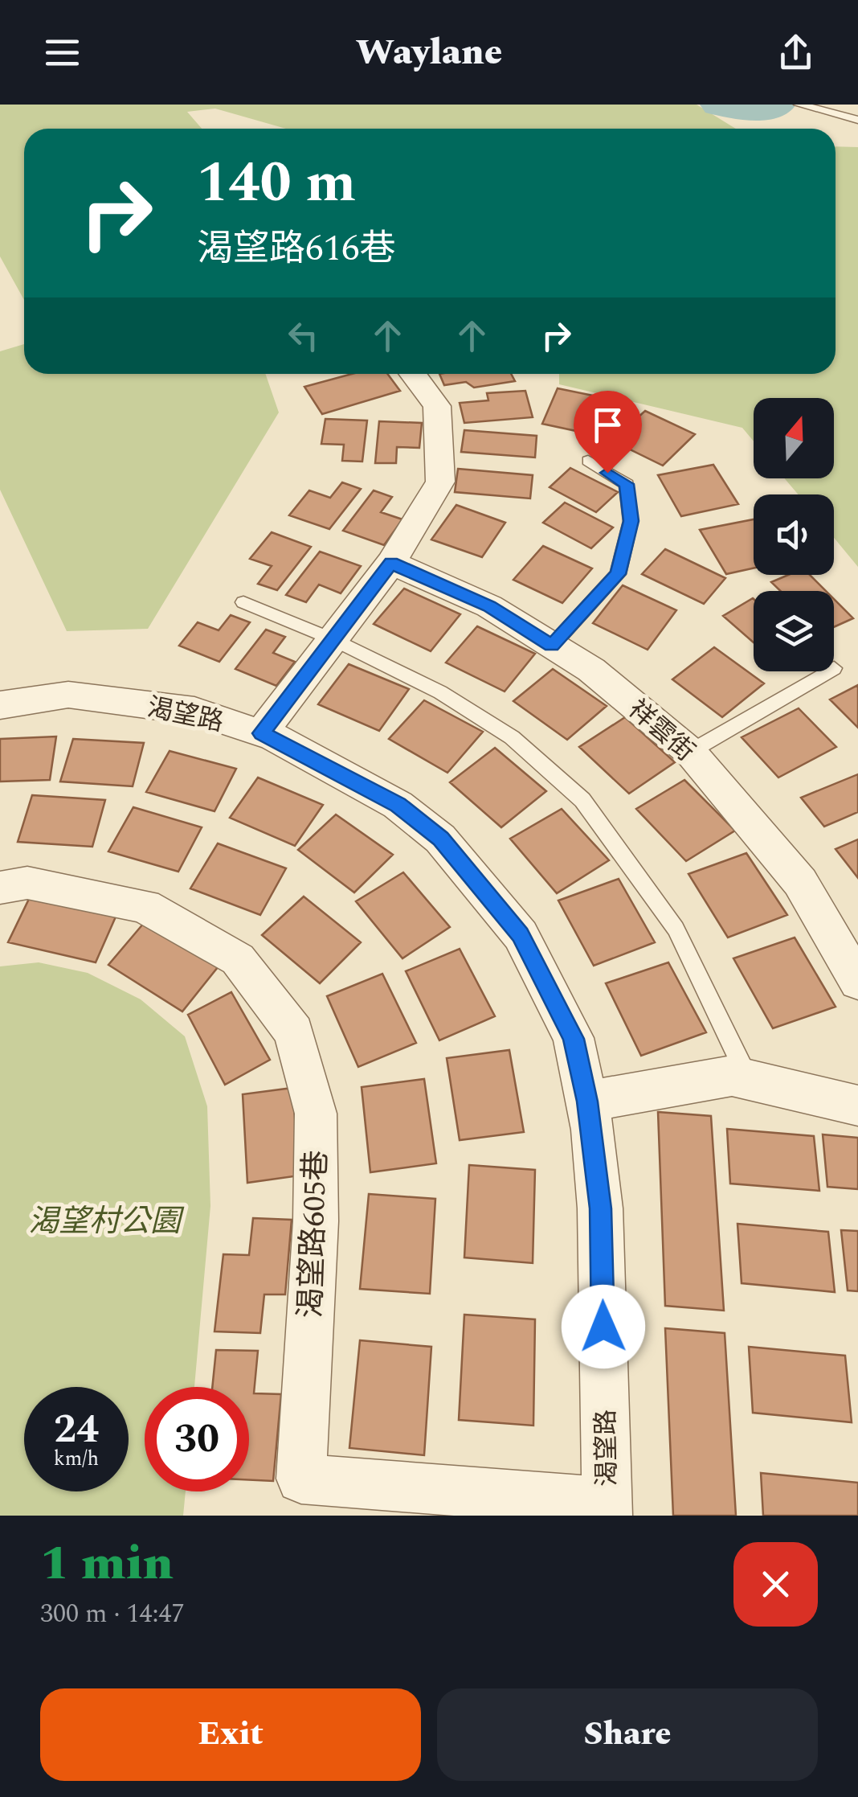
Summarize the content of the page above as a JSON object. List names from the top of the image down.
{
  "streets": {
    "street": ["渴望路", "祥雲街", "渴望路605巷"]
  },
  "crossings": [
    ["渴望路", "渴望路605巷"]
  ],
  "parks": ["渴望村公園"],
  "north": "top",
  "page": {
    "header": "Waylane",
    "turn": ["140 m", "渴望路616巷"],
    "speed": "24 km/h",
    "limit": "30",
    "heading": ["1 min", "300 m · 14:47"],
    "buttons": ["Exit", "Share"]
  }
}
